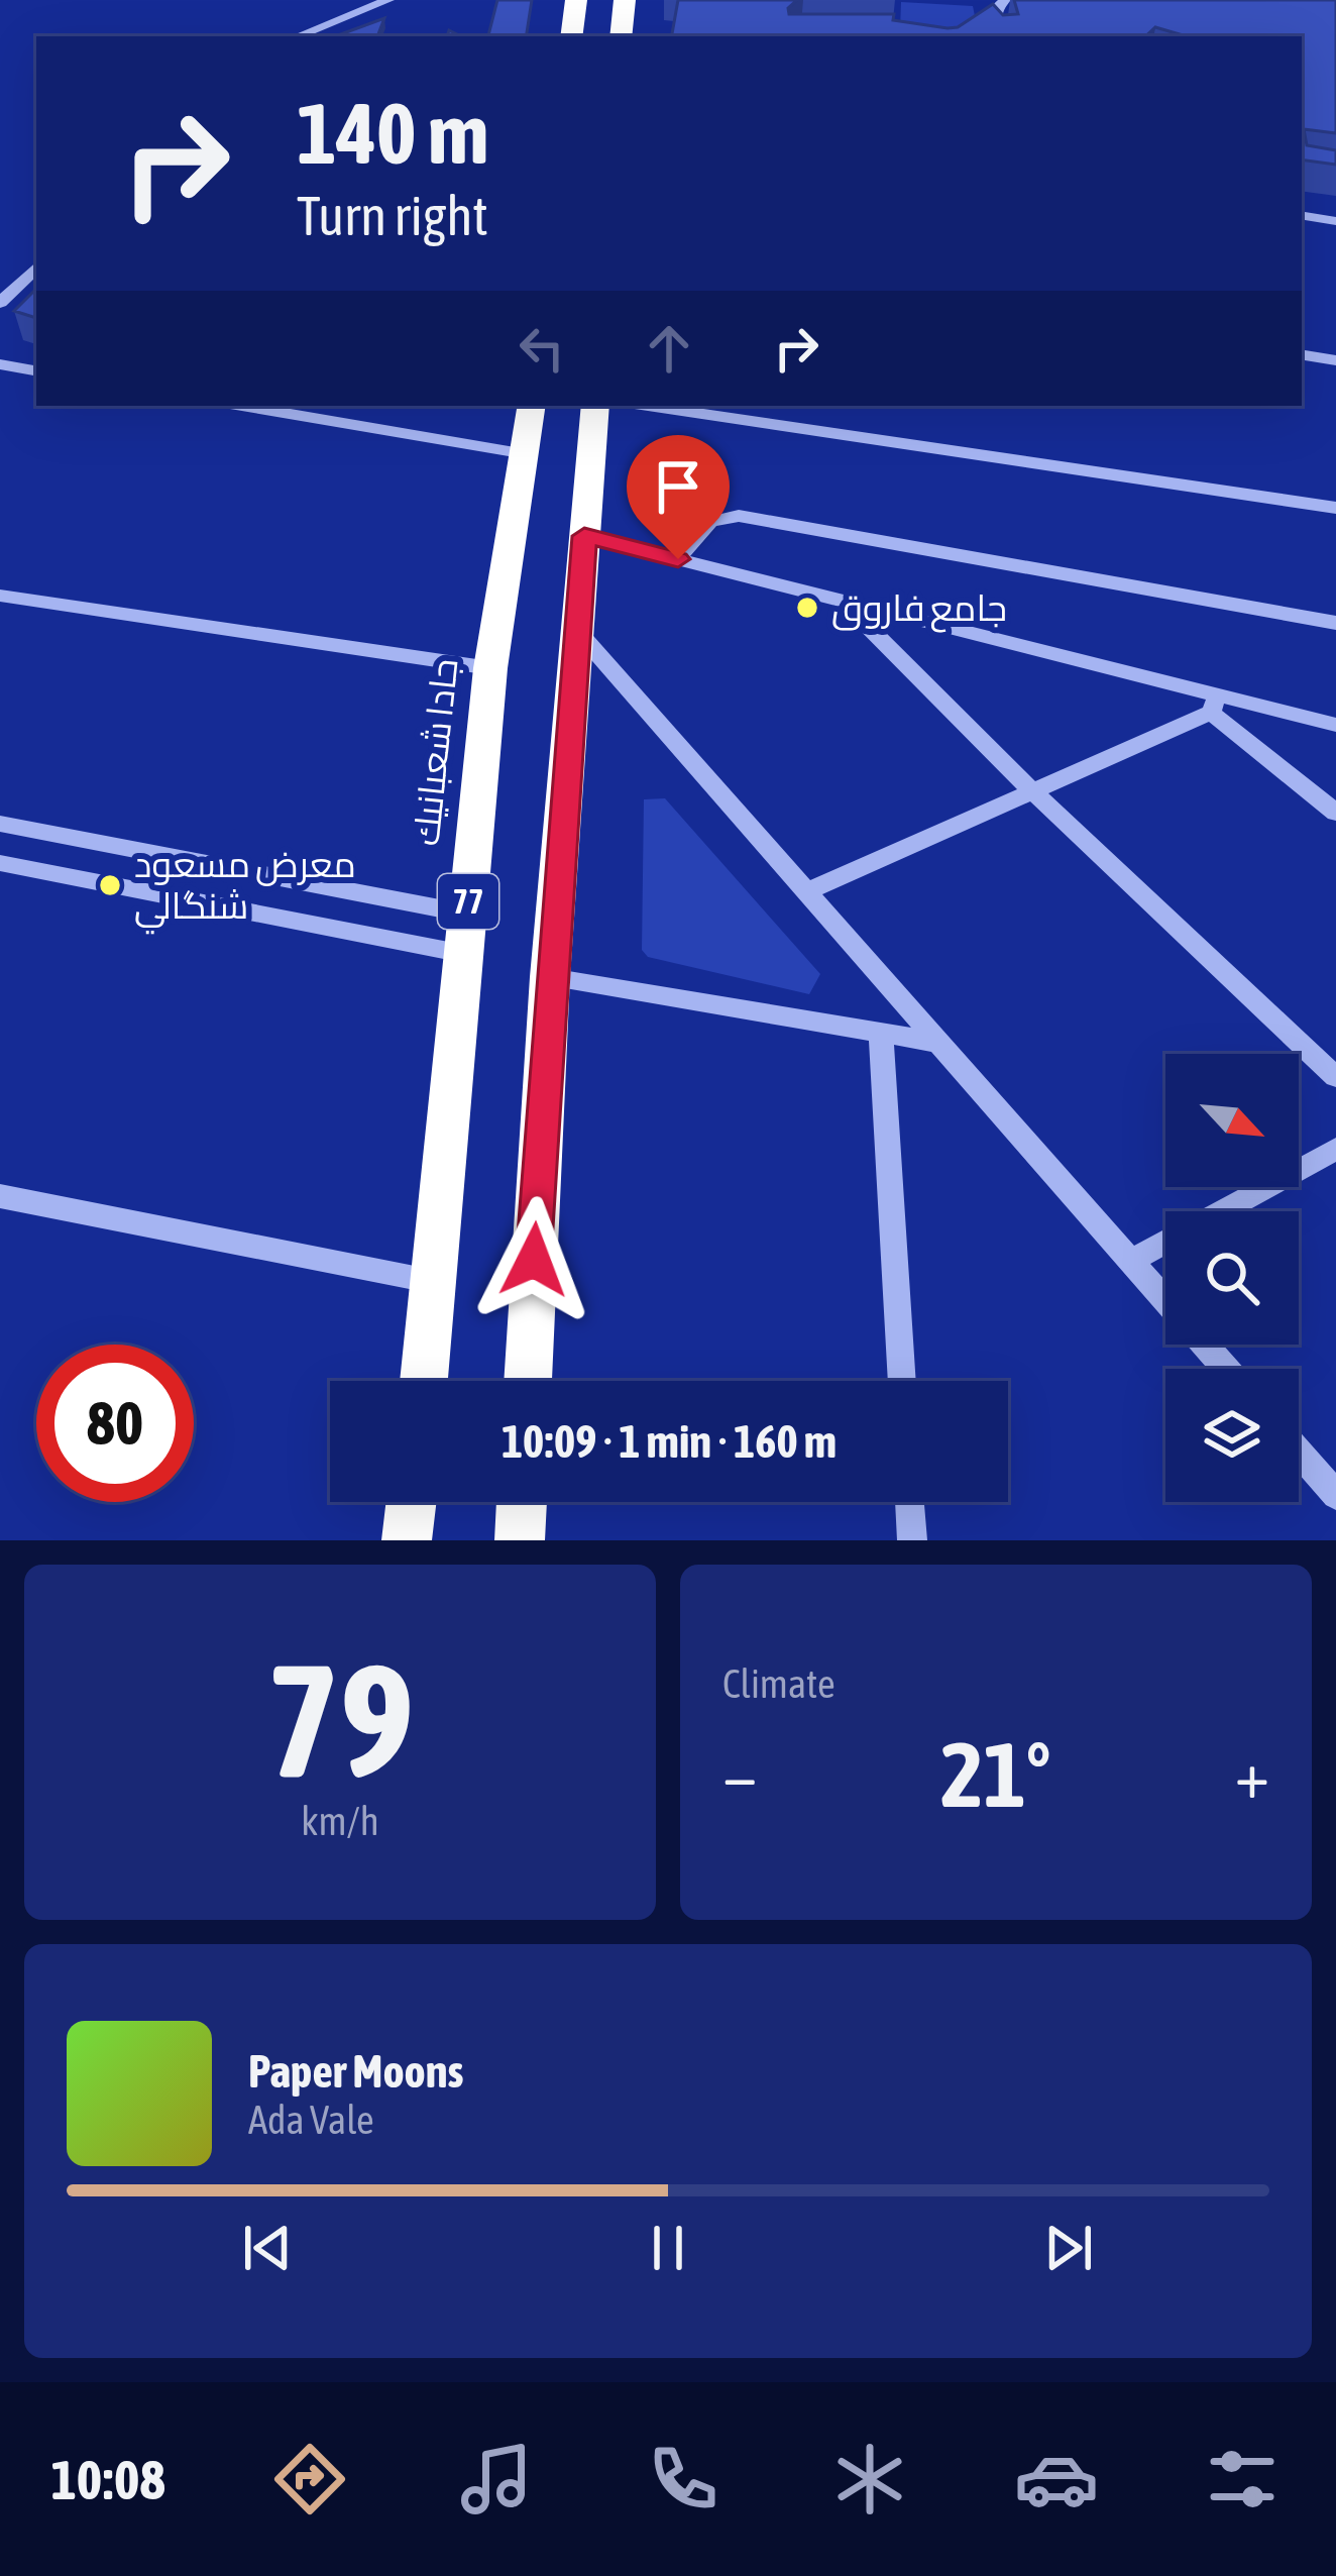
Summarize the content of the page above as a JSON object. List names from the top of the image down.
{
  "streets": {
    "highway": ["جادا شعبانيك", "77"]
  },
  "places": ["جامع فاروق", "معرض مسعود شنگالي"],
  "north": "bottom right",
  "page": {
    "turn": ["140 m", "Turn right"],
    "limit": "80",
    "trip": "10:09 · 1 min · 160 m",
    "tile": [
      ["79", "km/h"],
      "Climate"
    ],
    "heat": ["−", "21°", "+"],
    "song": ["Paper Moons", "Ada Vale"],
    "tabs": "10:08"
  }
}
